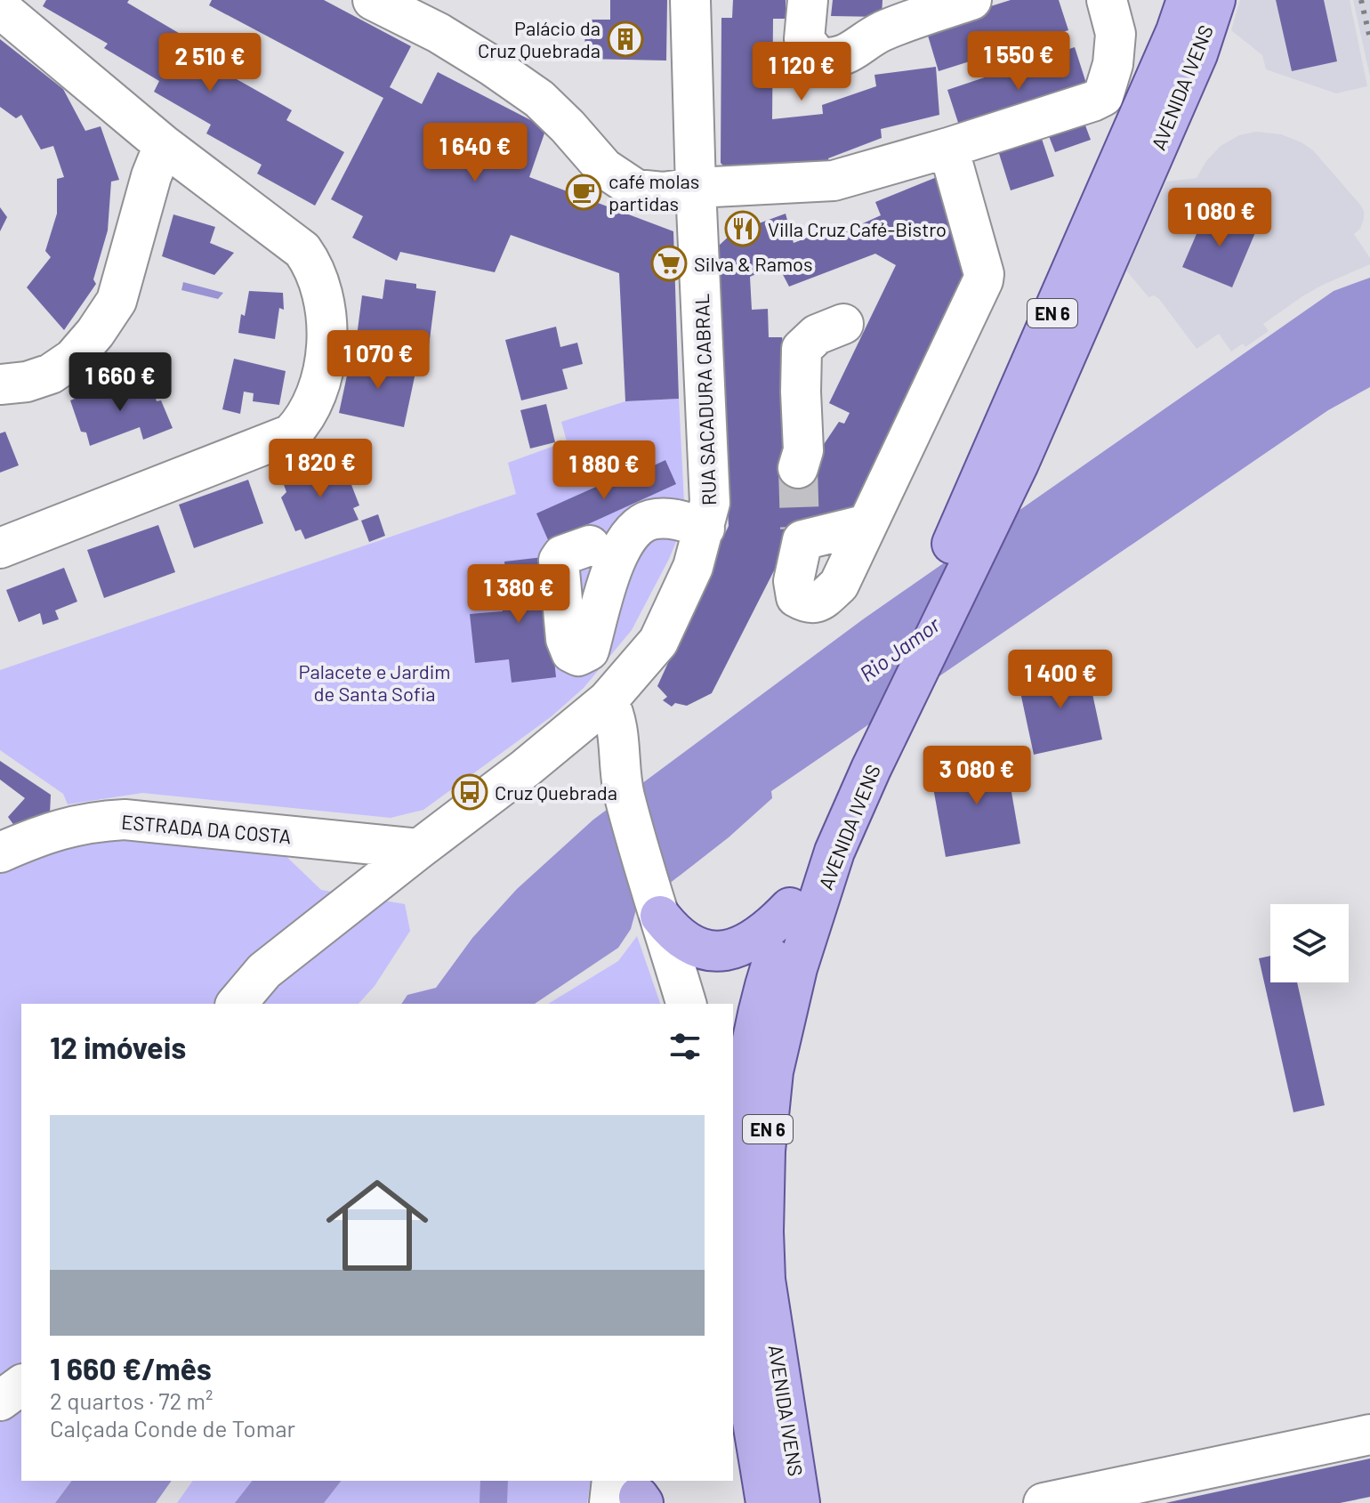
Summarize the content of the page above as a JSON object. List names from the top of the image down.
{
  "streets": {
    "main road": ["AVENIDA IVENS", "EN 6"],
    "street": ["RUA SACADURA CABRAL", "ESTRADA DA COSTA"]
  },
  "crossings": [
    ["RUA SACADURA CABRAL", "ESTRADA DA COSTA"]
  ],
  "water": ["Rio Jamor"],
  "parks": ["Palacete e Jardim de Santa Sofia"],
  "places": {
    "building": ["Palácio da Cruz Quebrada"],
    "cafe": ["café molas partidas"],
    "restaurant": ["Villa Cruz Café-Bistro"],
    "supermarket": ["Silva & Ramos"],
    "bus stop": ["Cruz Quebrada"]
  },
  "page": {
    "price": [
      "1 550 €",
      "2 510 €",
      "1 120 €",
      "1 640 €",
      "1 080 €",
      "1 070 €",
      "1 660 €",
      "1 820 €",
      "1 880 €",
      "1 380 €",
      "1 400 €",
      "3 080 €"
    ],
    "heading": "12 imóveis",
    "list": [
      {
        "name": "1 660 €/mês",
        "note": "2 quartos · 72 m² · Calçada Conde de Tomar"
      }
    ]
  }
}
